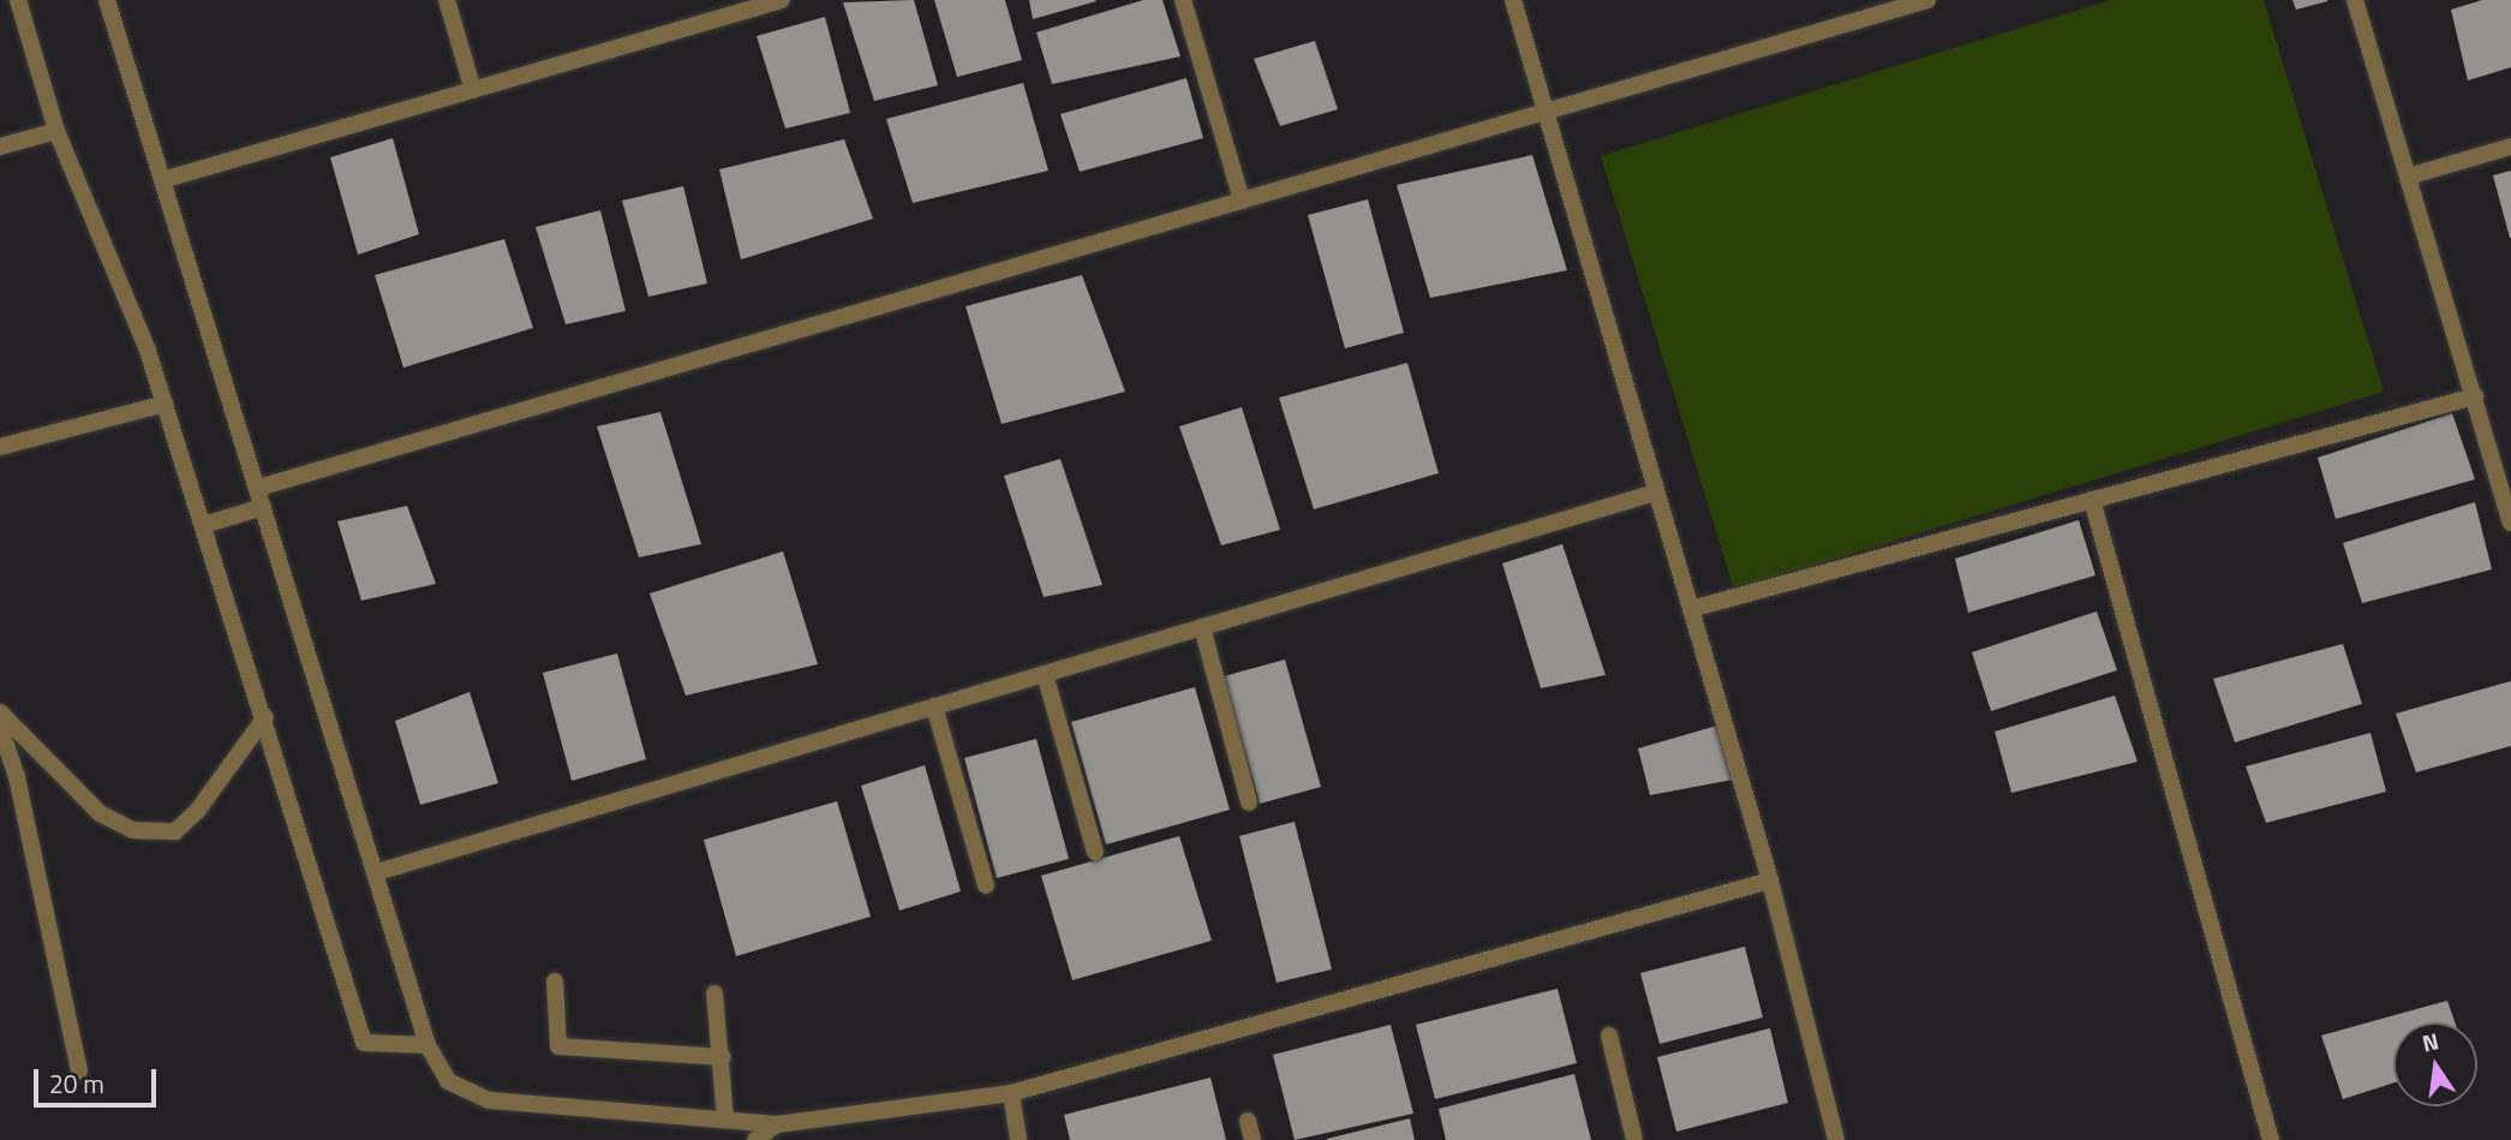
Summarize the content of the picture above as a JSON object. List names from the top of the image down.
{
  "scale_bar": "20 m",
  "north": "top"
}
